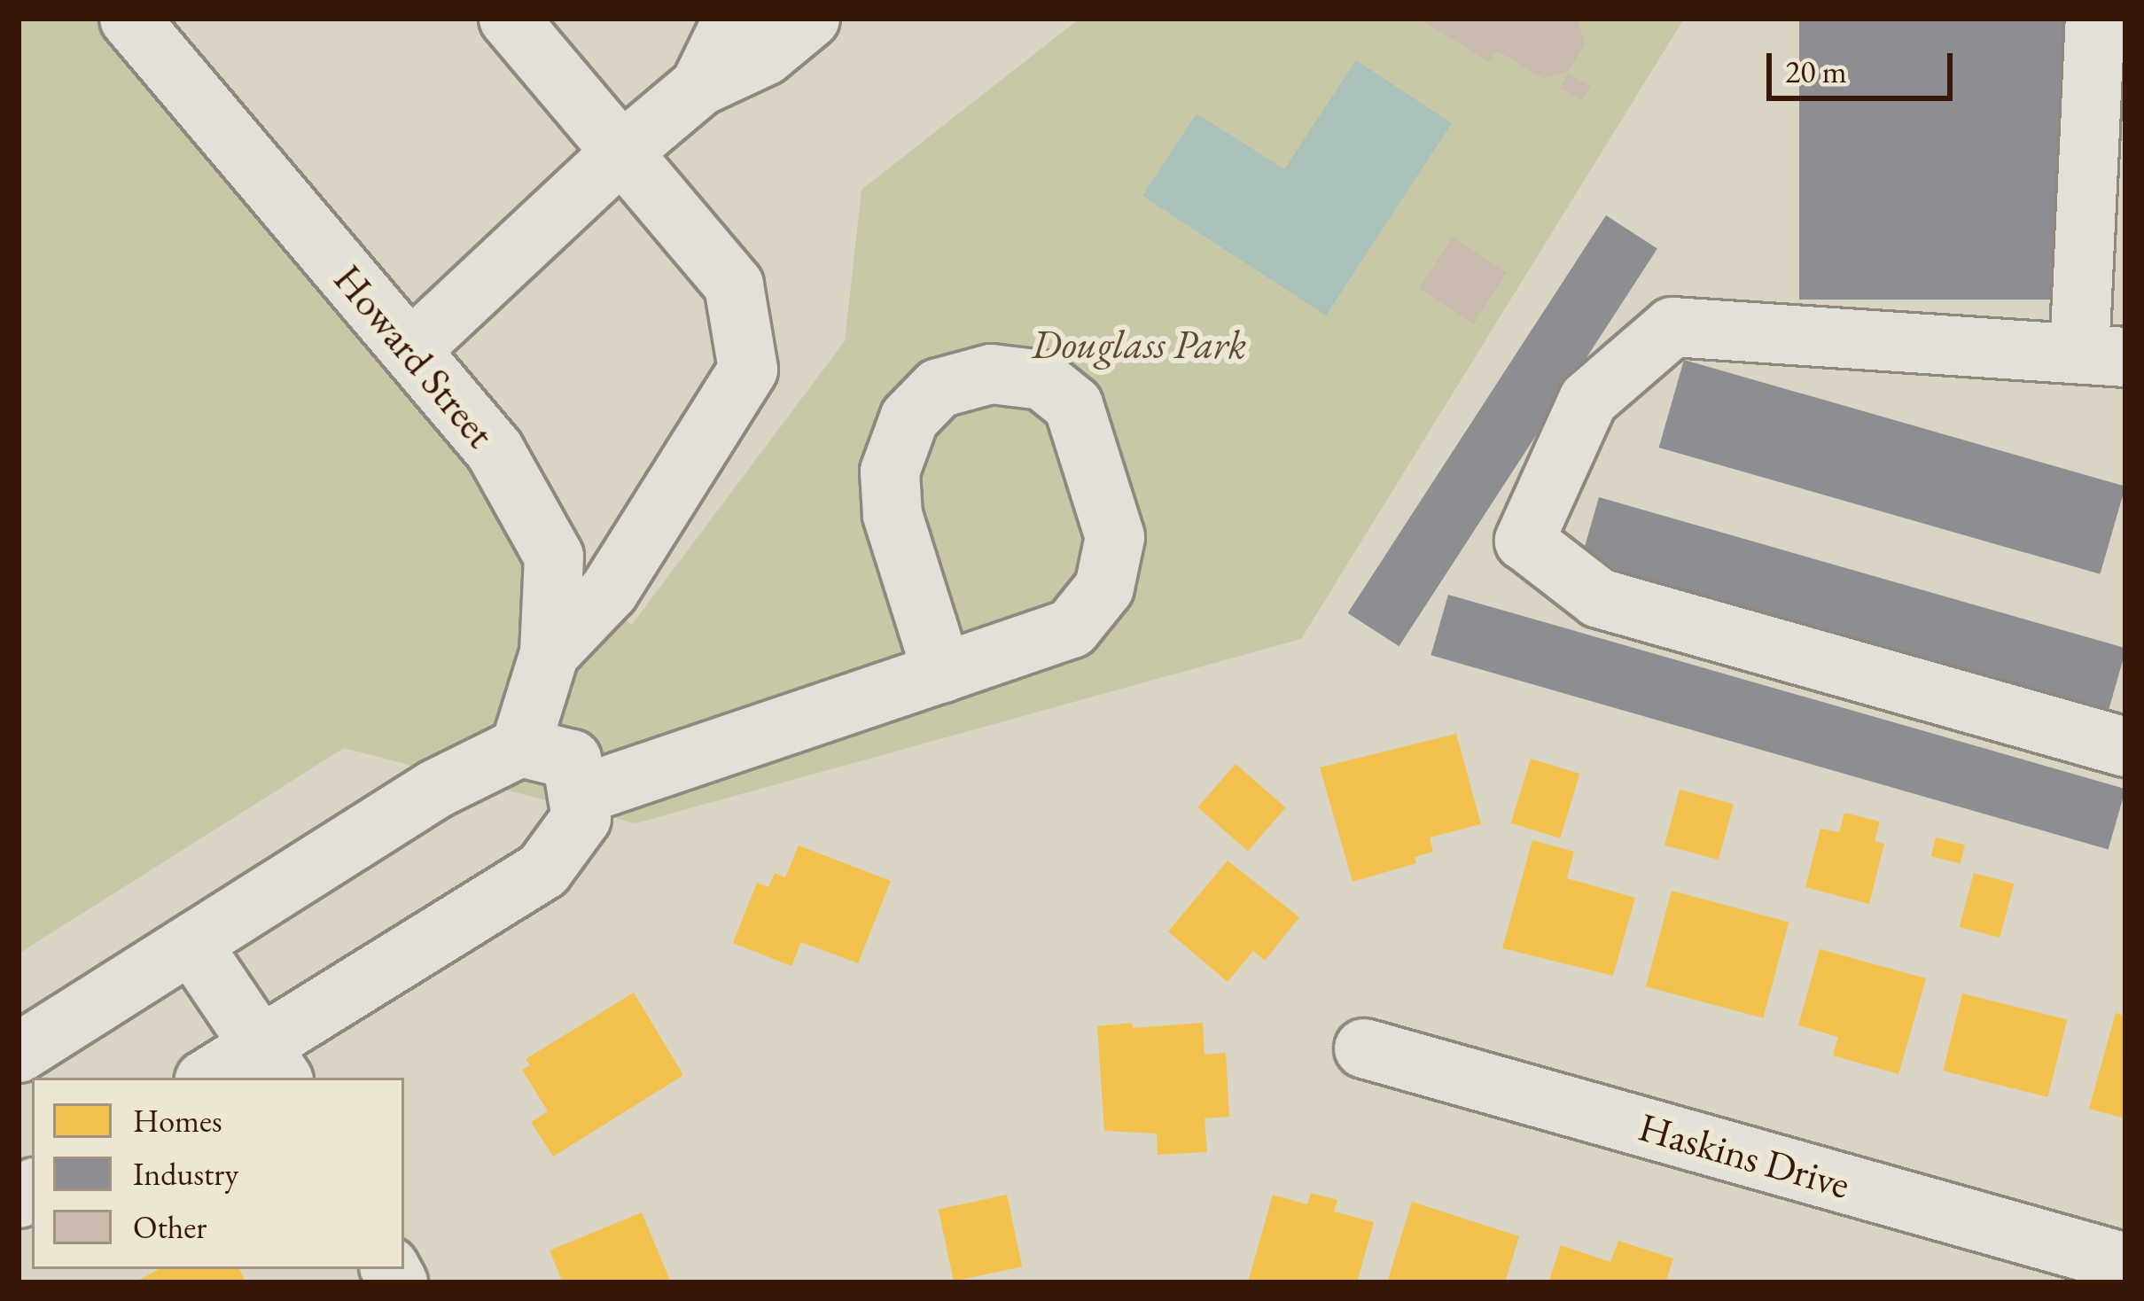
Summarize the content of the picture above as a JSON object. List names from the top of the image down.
{
  "streets": {
    "street": ["Howard Street", "Haskins Drive"]
  },
  "parks": ["Douglass Park"],
  "legend": ["Homes", "Industry", "Other"],
  "scale_bar": "20 m"
}
